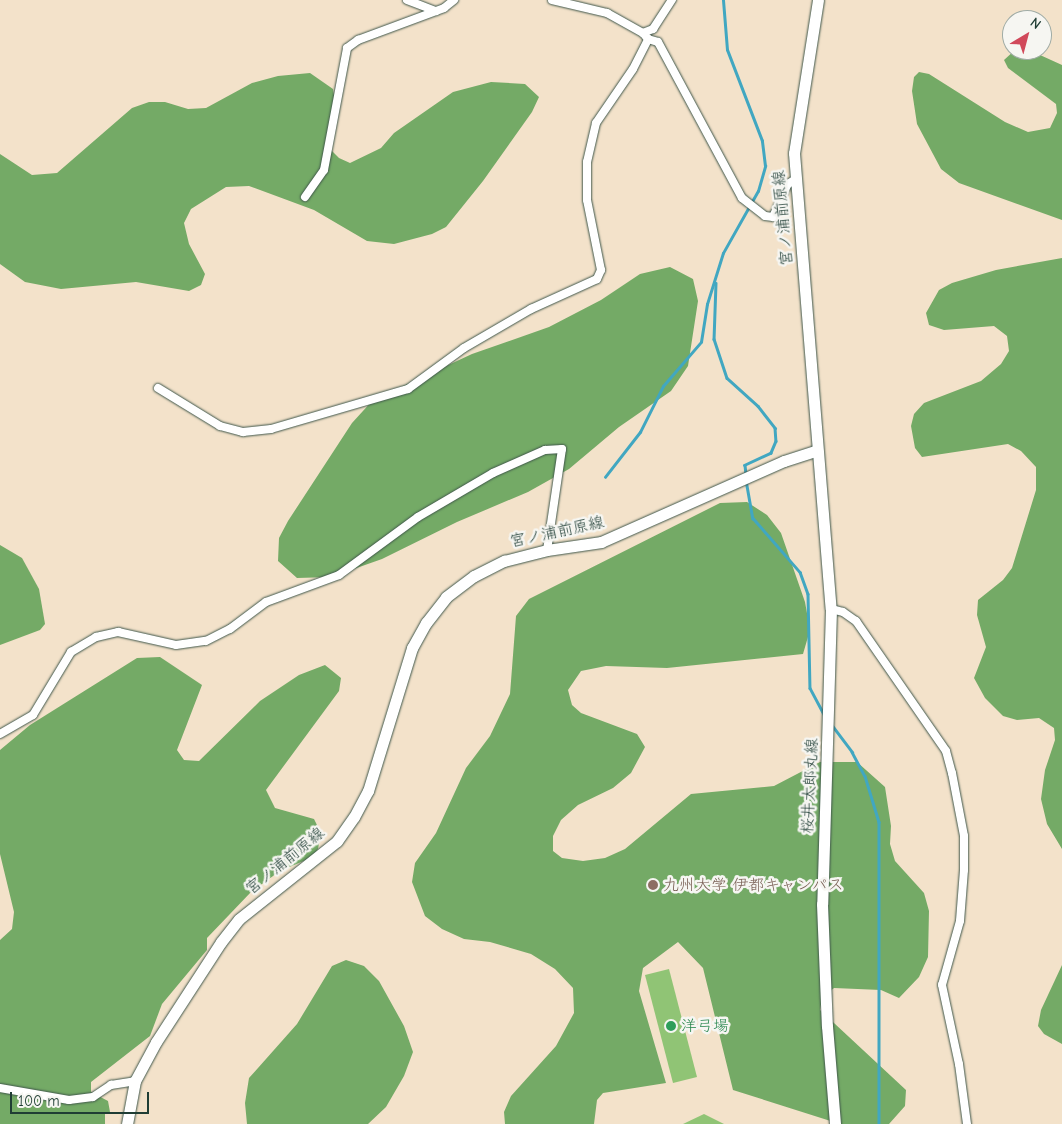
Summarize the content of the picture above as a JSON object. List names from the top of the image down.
{
  "streets": {
    "main road": ["宮ノ浦前原線", "桜井太郎丸線"]
  },
  "crossings": [
    ["宮ノ浦前原線", "桜井太郎丸線"]
  ],
  "places": ["九州大学 伊都キャンパス", "洋弓場"],
  "scale_bar": "100 m",
  "north": "top right"
}
